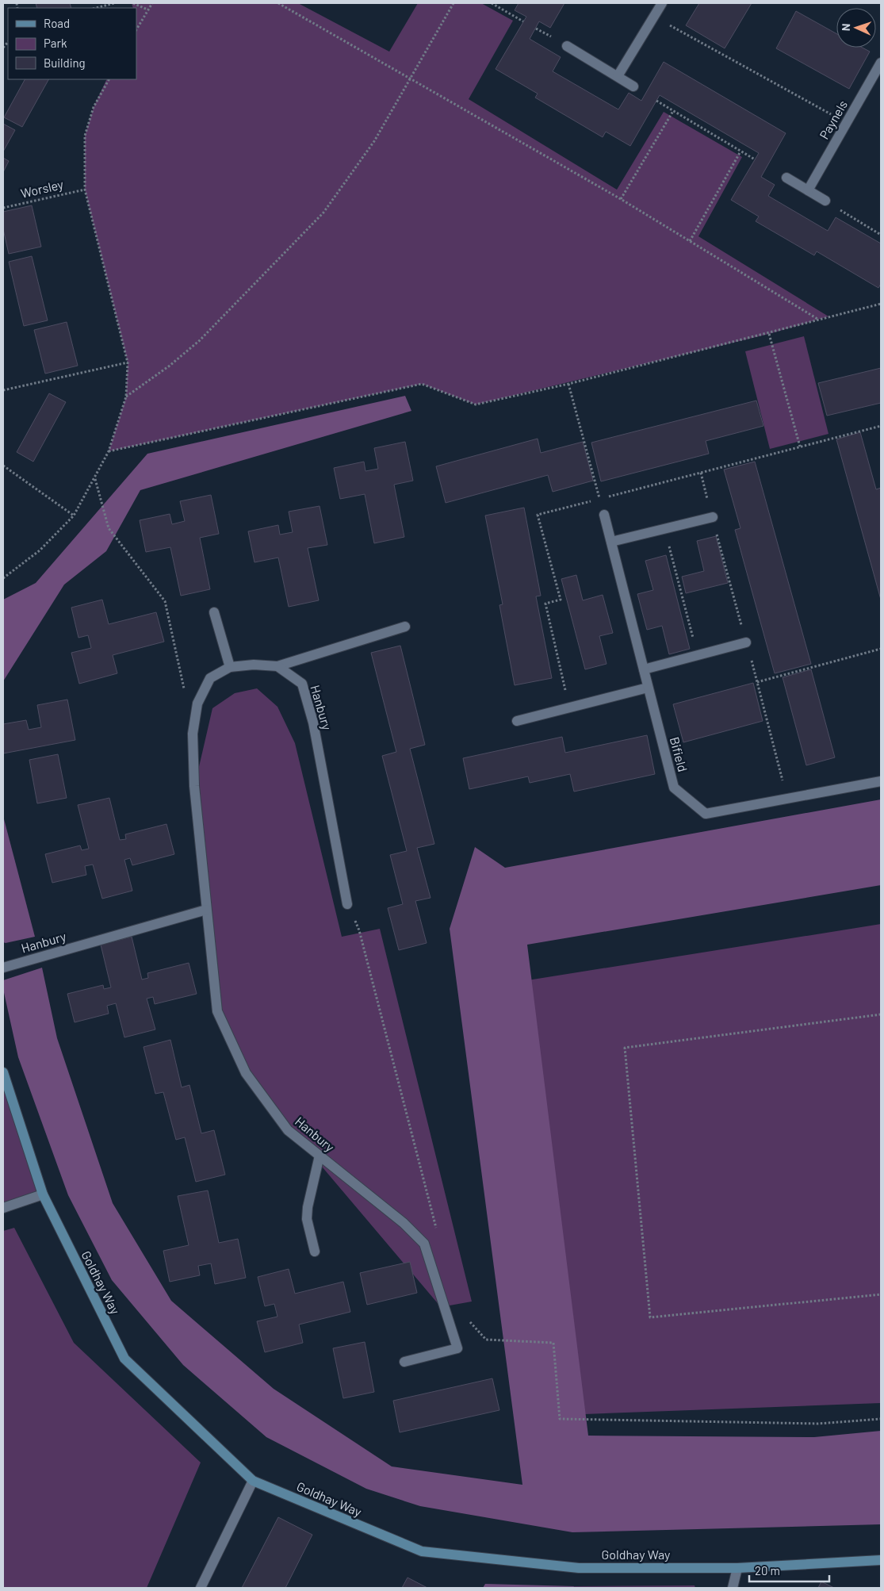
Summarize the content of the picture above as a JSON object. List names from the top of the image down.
{
  "streets": {
    "street": [
      "Paynels",
      "Hanbury",
      "Bifield",
      "Goldhay Way"
    ],
    "path": ["Worsley"]
  },
  "legend": ["Road", "Park", "Building"],
  "scale_bar": "20 m",
  "north": "left"
}
